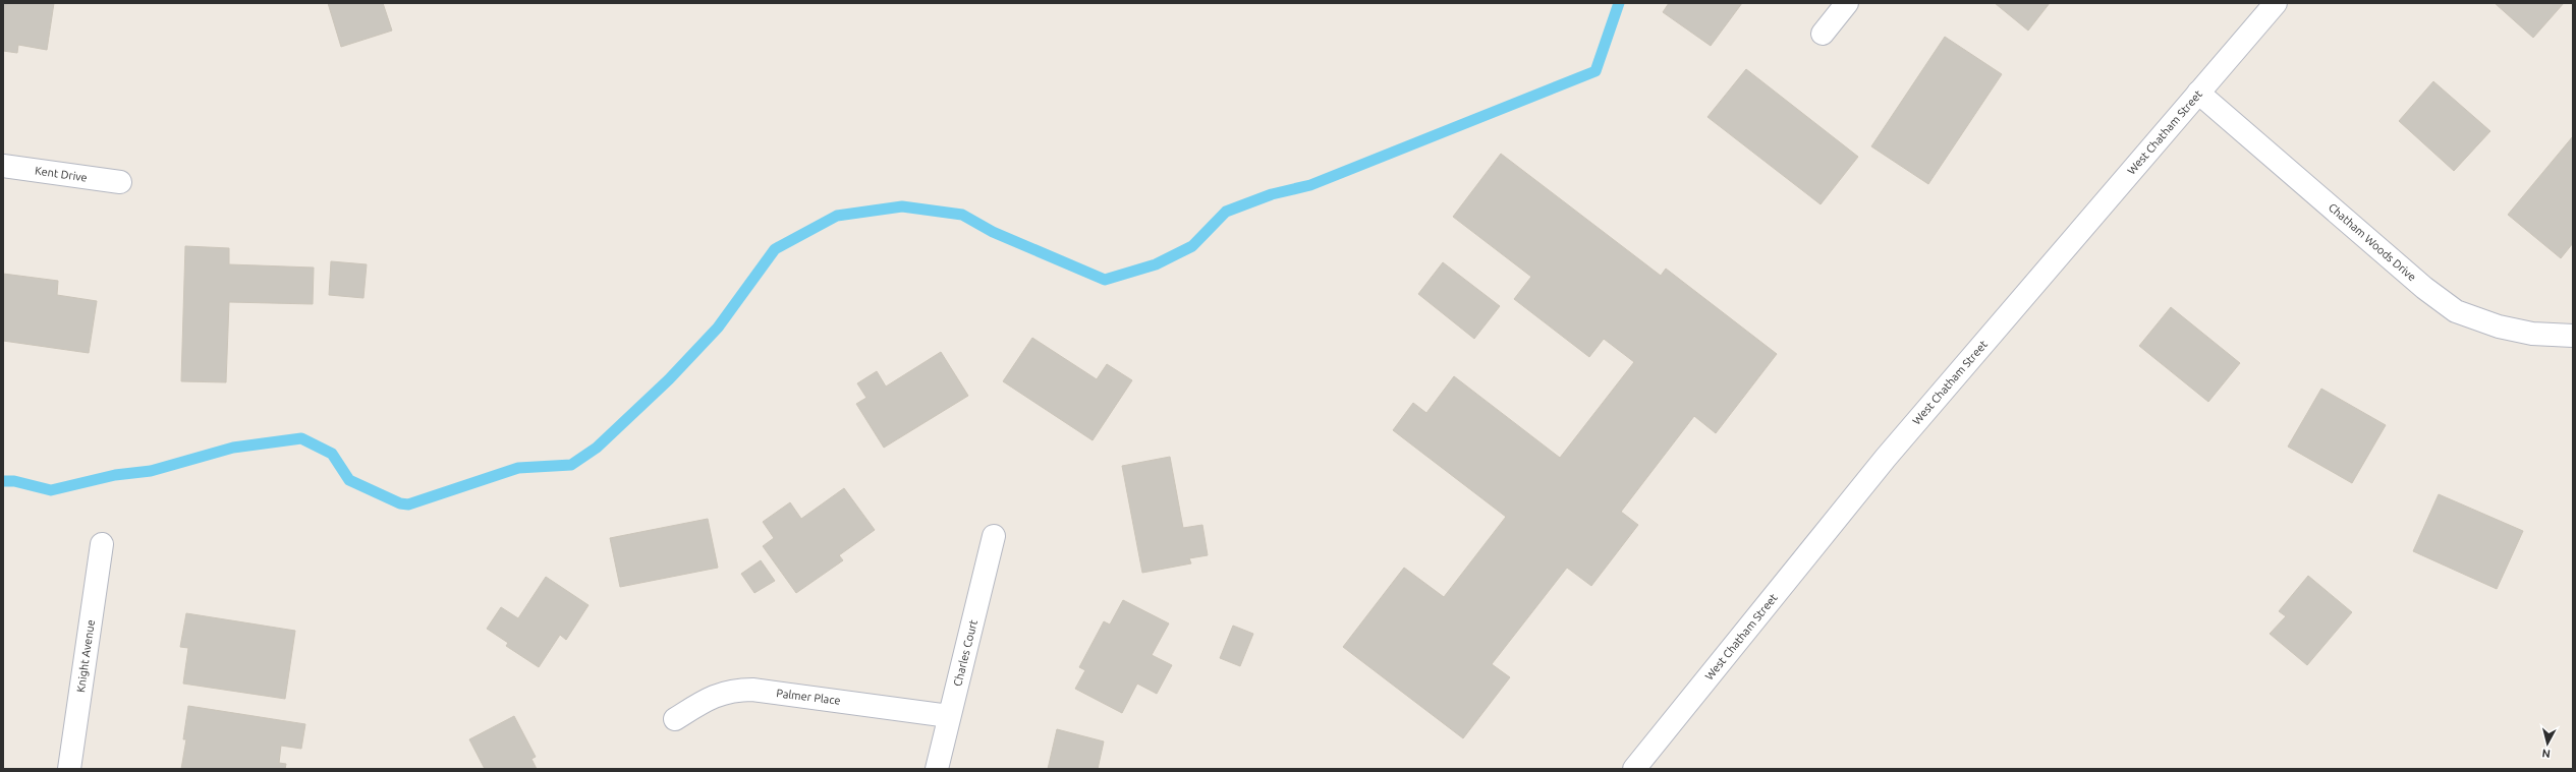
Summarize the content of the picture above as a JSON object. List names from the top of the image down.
{
  "streets": {
    "street": [
      "West Chatham Street",
      "Kent Drive",
      "Chatham Woods Drive",
      "Charles Court",
      "Knight Avenue",
      "Palmer Place"
    ]
  },
  "crossings": [
    ["West Chatham Street", "Chatham Woods Drive"],
    ["Charles Court", "Palmer Place"]
  ],
  "north": "bottom"
}
